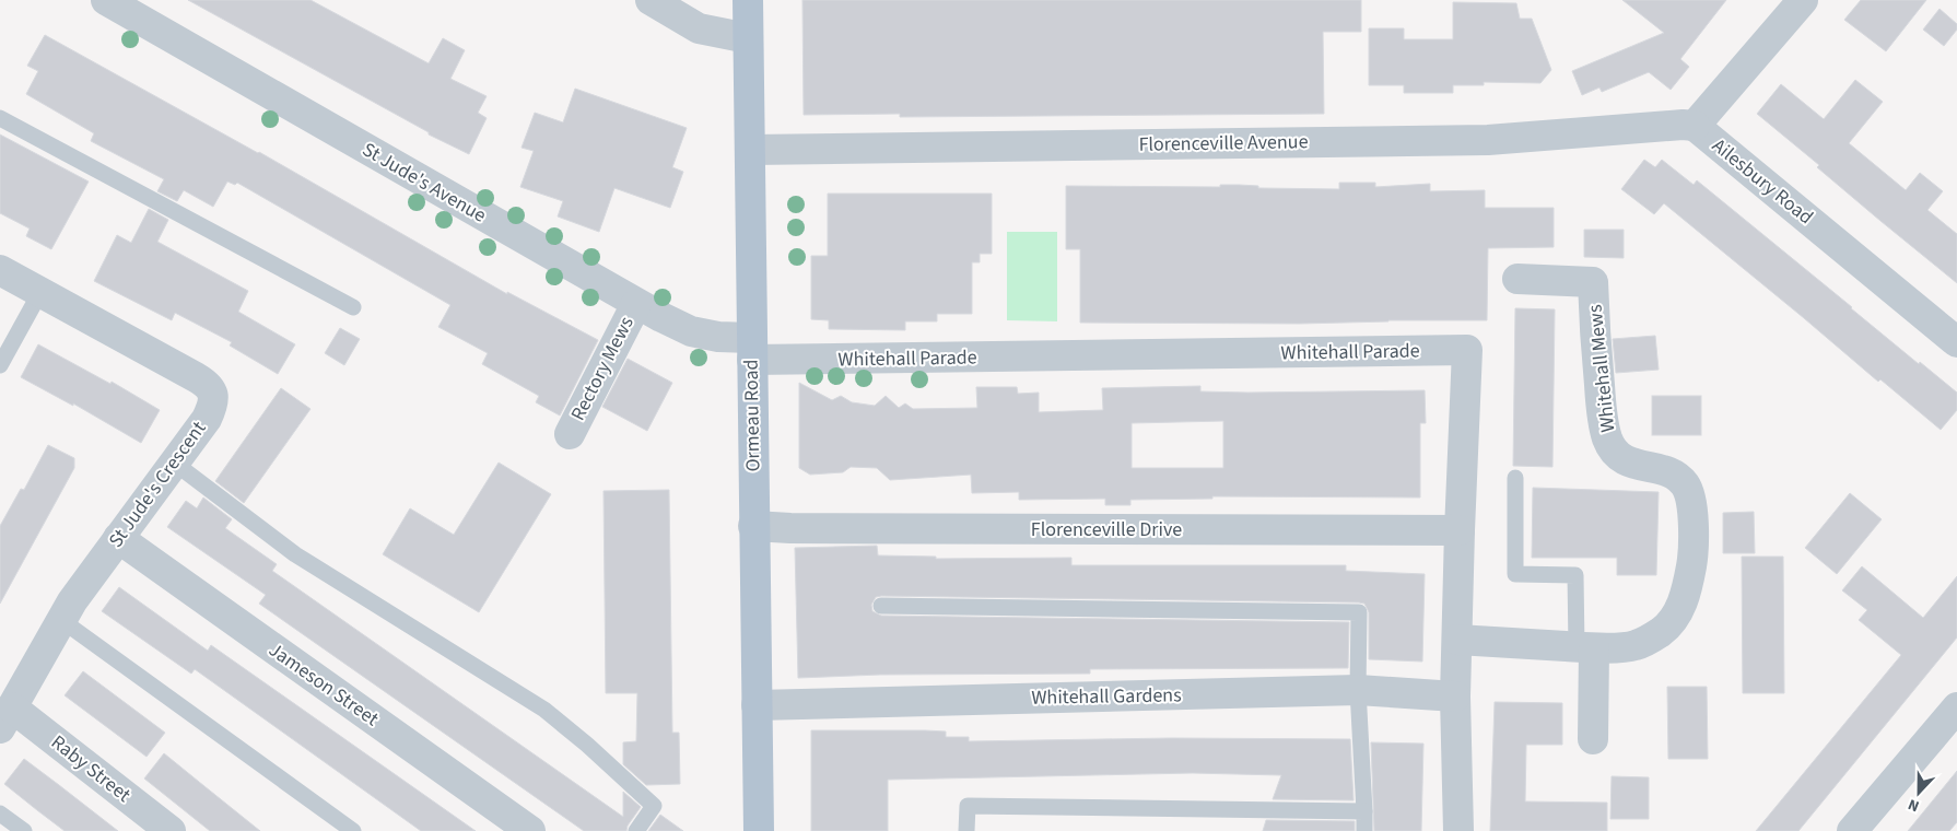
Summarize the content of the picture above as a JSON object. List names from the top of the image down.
{
  "streets": {
    "main road": ["Ormeau Road"],
    "street": [
      "Florenceville Avenue",
      "Ailesbury Road",
      "St Jude's Avenue",
      "Whitehall Parade",
      "Rectory Mews",
      "Whitehall Mews",
      "St Jude's Crescent",
      "Florenceville Drive",
      "Jameson Street",
      "Whitehall Gardens",
      "Raby Street"
    ]
  },
  "crossings": [
    ["Florenceville Avenue", "Ailesbury Road"],
    ["Florenceville Avenue", "Ormeau Road"],
    ["St Jude's Avenue", "Whitehall Parade"],
    ["St Jude's Avenue", "Rectory Mews"],
    ["St Jude's Avenue", "Ormeau Road"],
    ["Whitehall Parade", "Whitehall Mews"],
    ["Whitehall Parade", "Ormeau Road"],
    ["Whitehall Parade", "Florenceville Drive"],
    ["Whitehall Parade", "Whitehall Gardens"],
    ["Ormeau Road", "Florenceville Drive"],
    ["Ormeau Road", "Whitehall Gardens"],
    ["St Jude's Crescent", "Jameson Street"],
    ["St Jude's Crescent", "Raby Street"]
  ],
  "north": "bottom"
}
